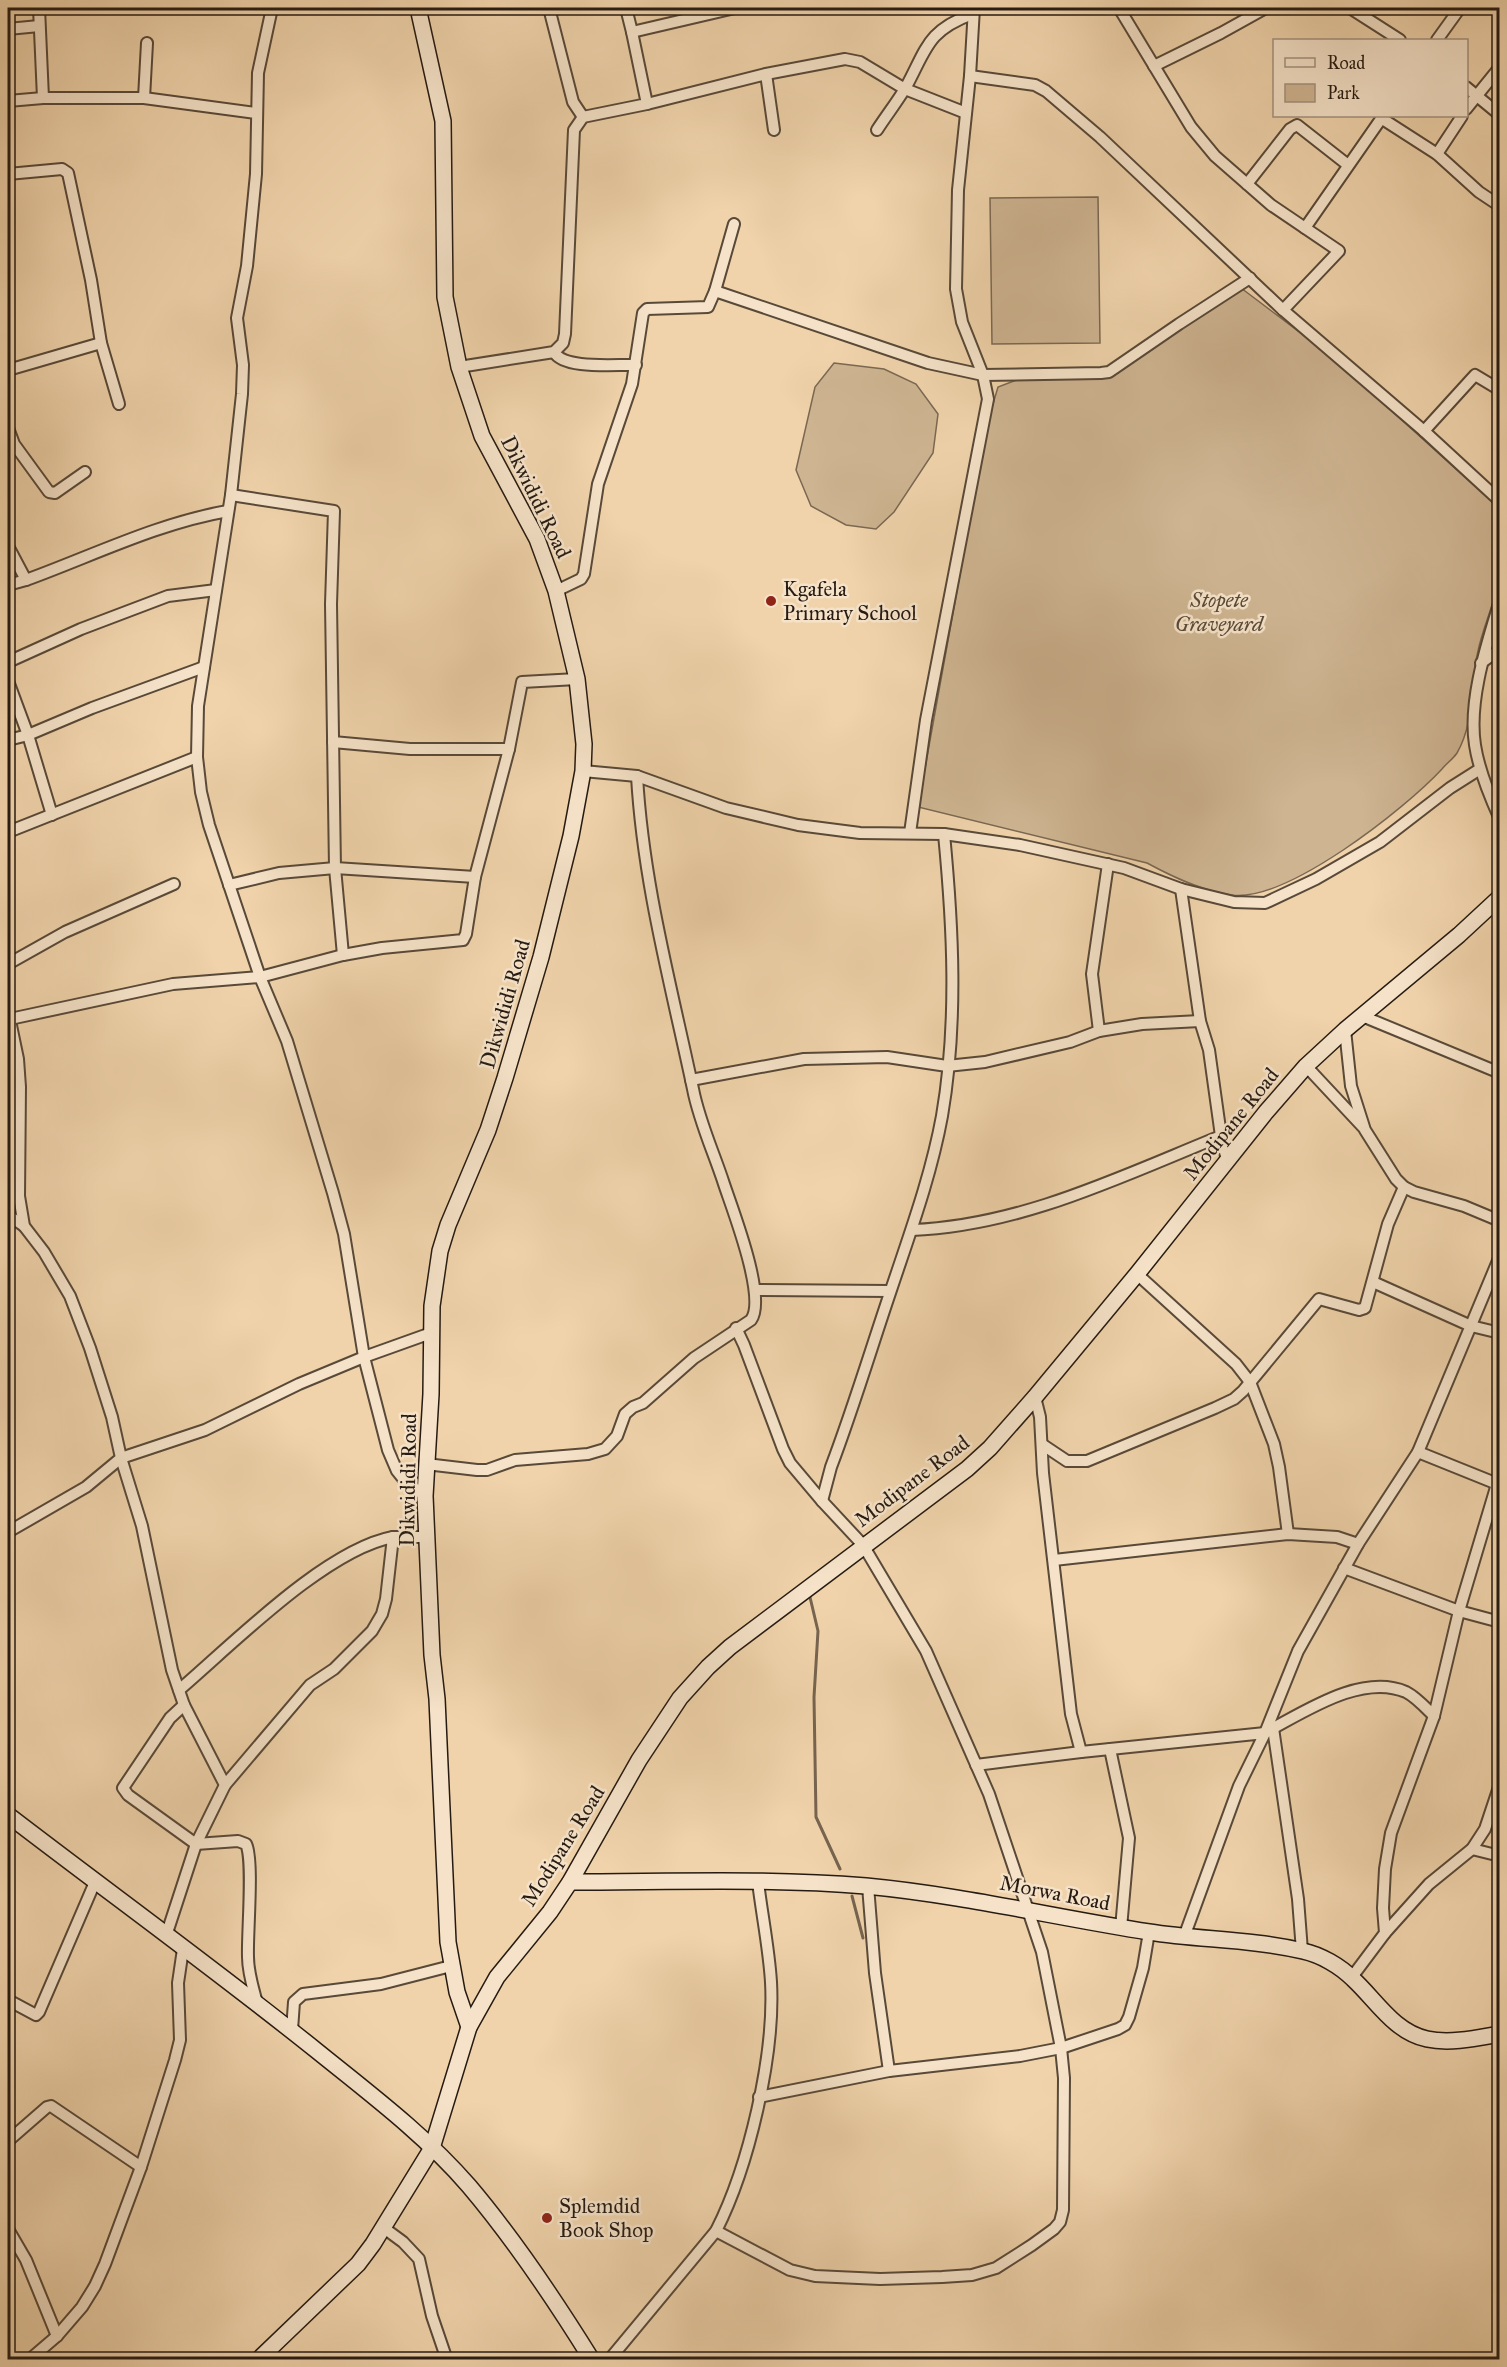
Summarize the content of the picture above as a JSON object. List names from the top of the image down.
{
  "streets": {
    "main road": ["Dikwididi Road", "Modipane Road", "Morwa Road"]
  },
  "crossings": [
    ["Dikwididi Road", "Modipane Road"],
    ["Modipane Road", "Morwa Road"]
  ],
  "parks": ["Stopete Graveyard"],
  "places": ["Kgafela Primary School", "Splemdid Book Shop"],
  "legend": ["Road", "Park"]
}
